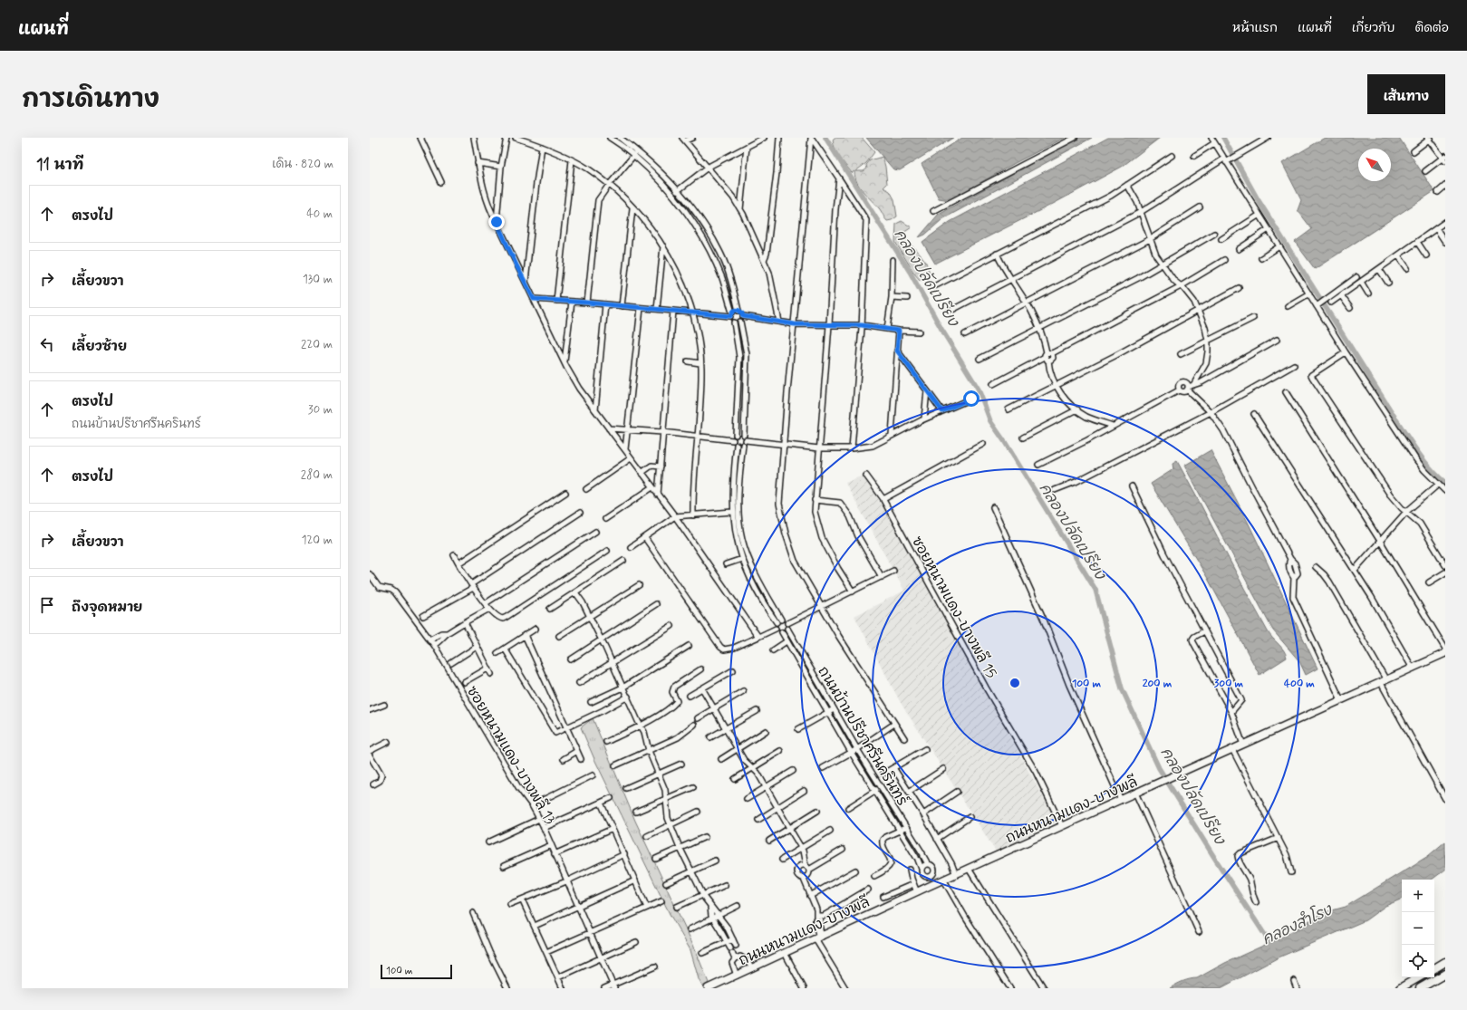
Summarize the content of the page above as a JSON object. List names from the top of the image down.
{
  "streets": {
    "main road": ["ถนนหนามแดง-บางพลี"],
    "street": ["ซอยหนามแดง-บางพลี 15", "ถนนบ้านปรีชาศรีนครินทร์", "ซอยหนามแดง-บางพลี 13"]
  },
  "crossings": [
    ["ซอยหนามแดง-บางพลี 15", "ถนนหนามแดง-บางพลี"]
  ],
  "water": ["คลองปลัดเปรียง", "คลองสำโรง"],
  "scale_bar": "100 m",
  "north": "top left",
  "page": {
    "header": "แผนที่",
    "nav": [
      "หน้าแรก",
      "แผนที่",
      "เกี่ยวกับ",
      "ติดต่อ"
    ],
    "title": "การเดินทาง",
    "buttons": "เส้นทาง",
    "heading": ["11 นาที", "เดิน · 820 m"],
    "list": [
      ["ตรงไป", "40 m"],
      ["เลี้ยวขวา", "130 m"],
      ["เลี้ยวซ้าย", "220 m"],
      ["ตรงไป", "ถนนบ้านปรีชาศรีนครินทร์", "30 m"],
      ["ตรงไป", "280 m"],
      ["เลี้ยวขวา", "120 m"],
      "ถึงจุดหมาย"
    ],
    "map_buttons": ["+", "−"],
    "scale": "100 m"
  },
  "rings": [
    "100 m",
    "200 m",
    "300 m",
    "400 m"
  ]
}
